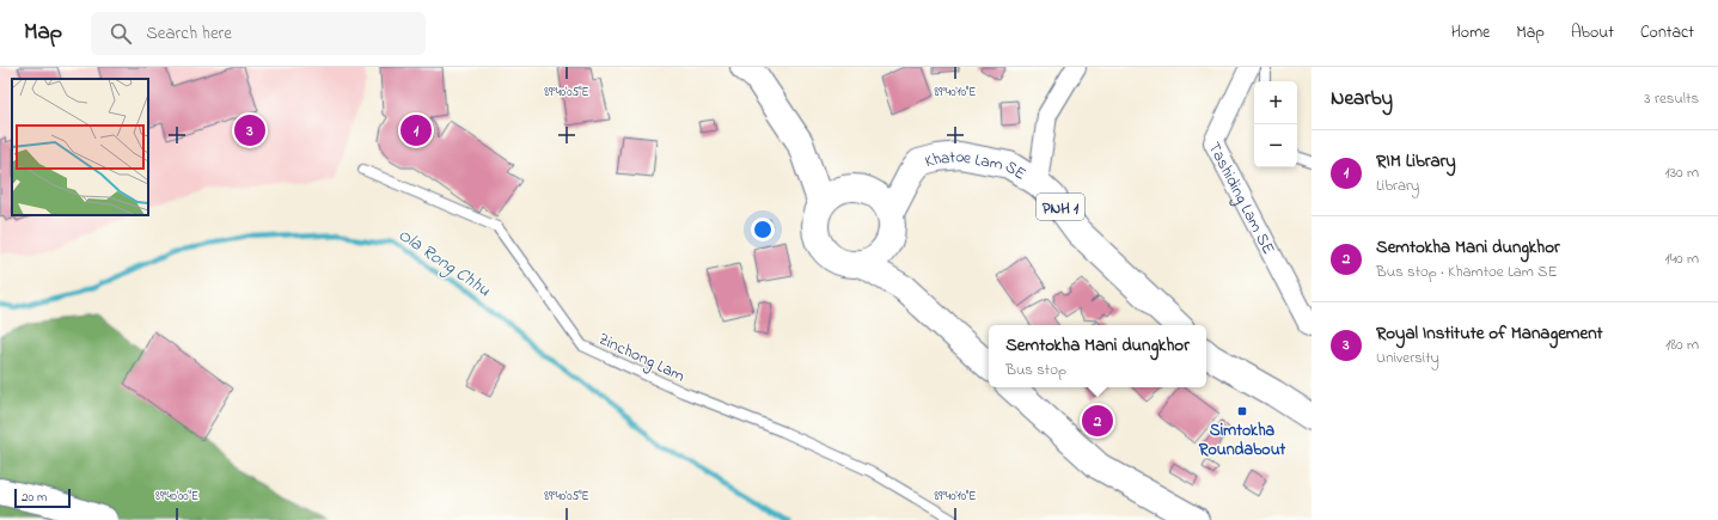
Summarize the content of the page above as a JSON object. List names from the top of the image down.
{
  "streets": {
    "main road": ["Khatoe Lam SE", "PNH 1"],
    "street": ["Tashiding Lam SE"],
    "lane": ["Zinchong Lam"]
  },
  "water": ["Ola Rong Chhu"],
  "places": {
    "transit": ["Simtokha Roundabout"]
  },
  "scale_bar": "20 m",
  "page": {
    "header": "Map",
    "search": "Search here",
    "nav": [
      "Home",
      "Map",
      "About",
      "Contact"
    ],
    "heading": ["Nearby", "3 results"],
    "map_buttons": ["+", "−"],
    "pins": ["1", "3", "2"],
    "list": [
      {
        "mark": "1",
        "name": "RIM Library",
        "note": "Library",
        "value": "130 m"
      },
      {
        "mark": "2",
        "name": "Semtokha Mani dungkhor",
        "note": "Bus stop · Khamtoe Lam SE",
        "value": "140 m"
      },
      {
        "mark": "3",
        "name": "Royal Institute of Management",
        "note": "University",
        "value": "180 m"
      }
    ],
    "popup": ["Semtokha Mani dungkhor", "Bus stop"],
    "scale": "20 m"
  },
  "coordinates": ["89°40'05\"E", "89°40'10\"E", "89°40'00\"E"]
}
